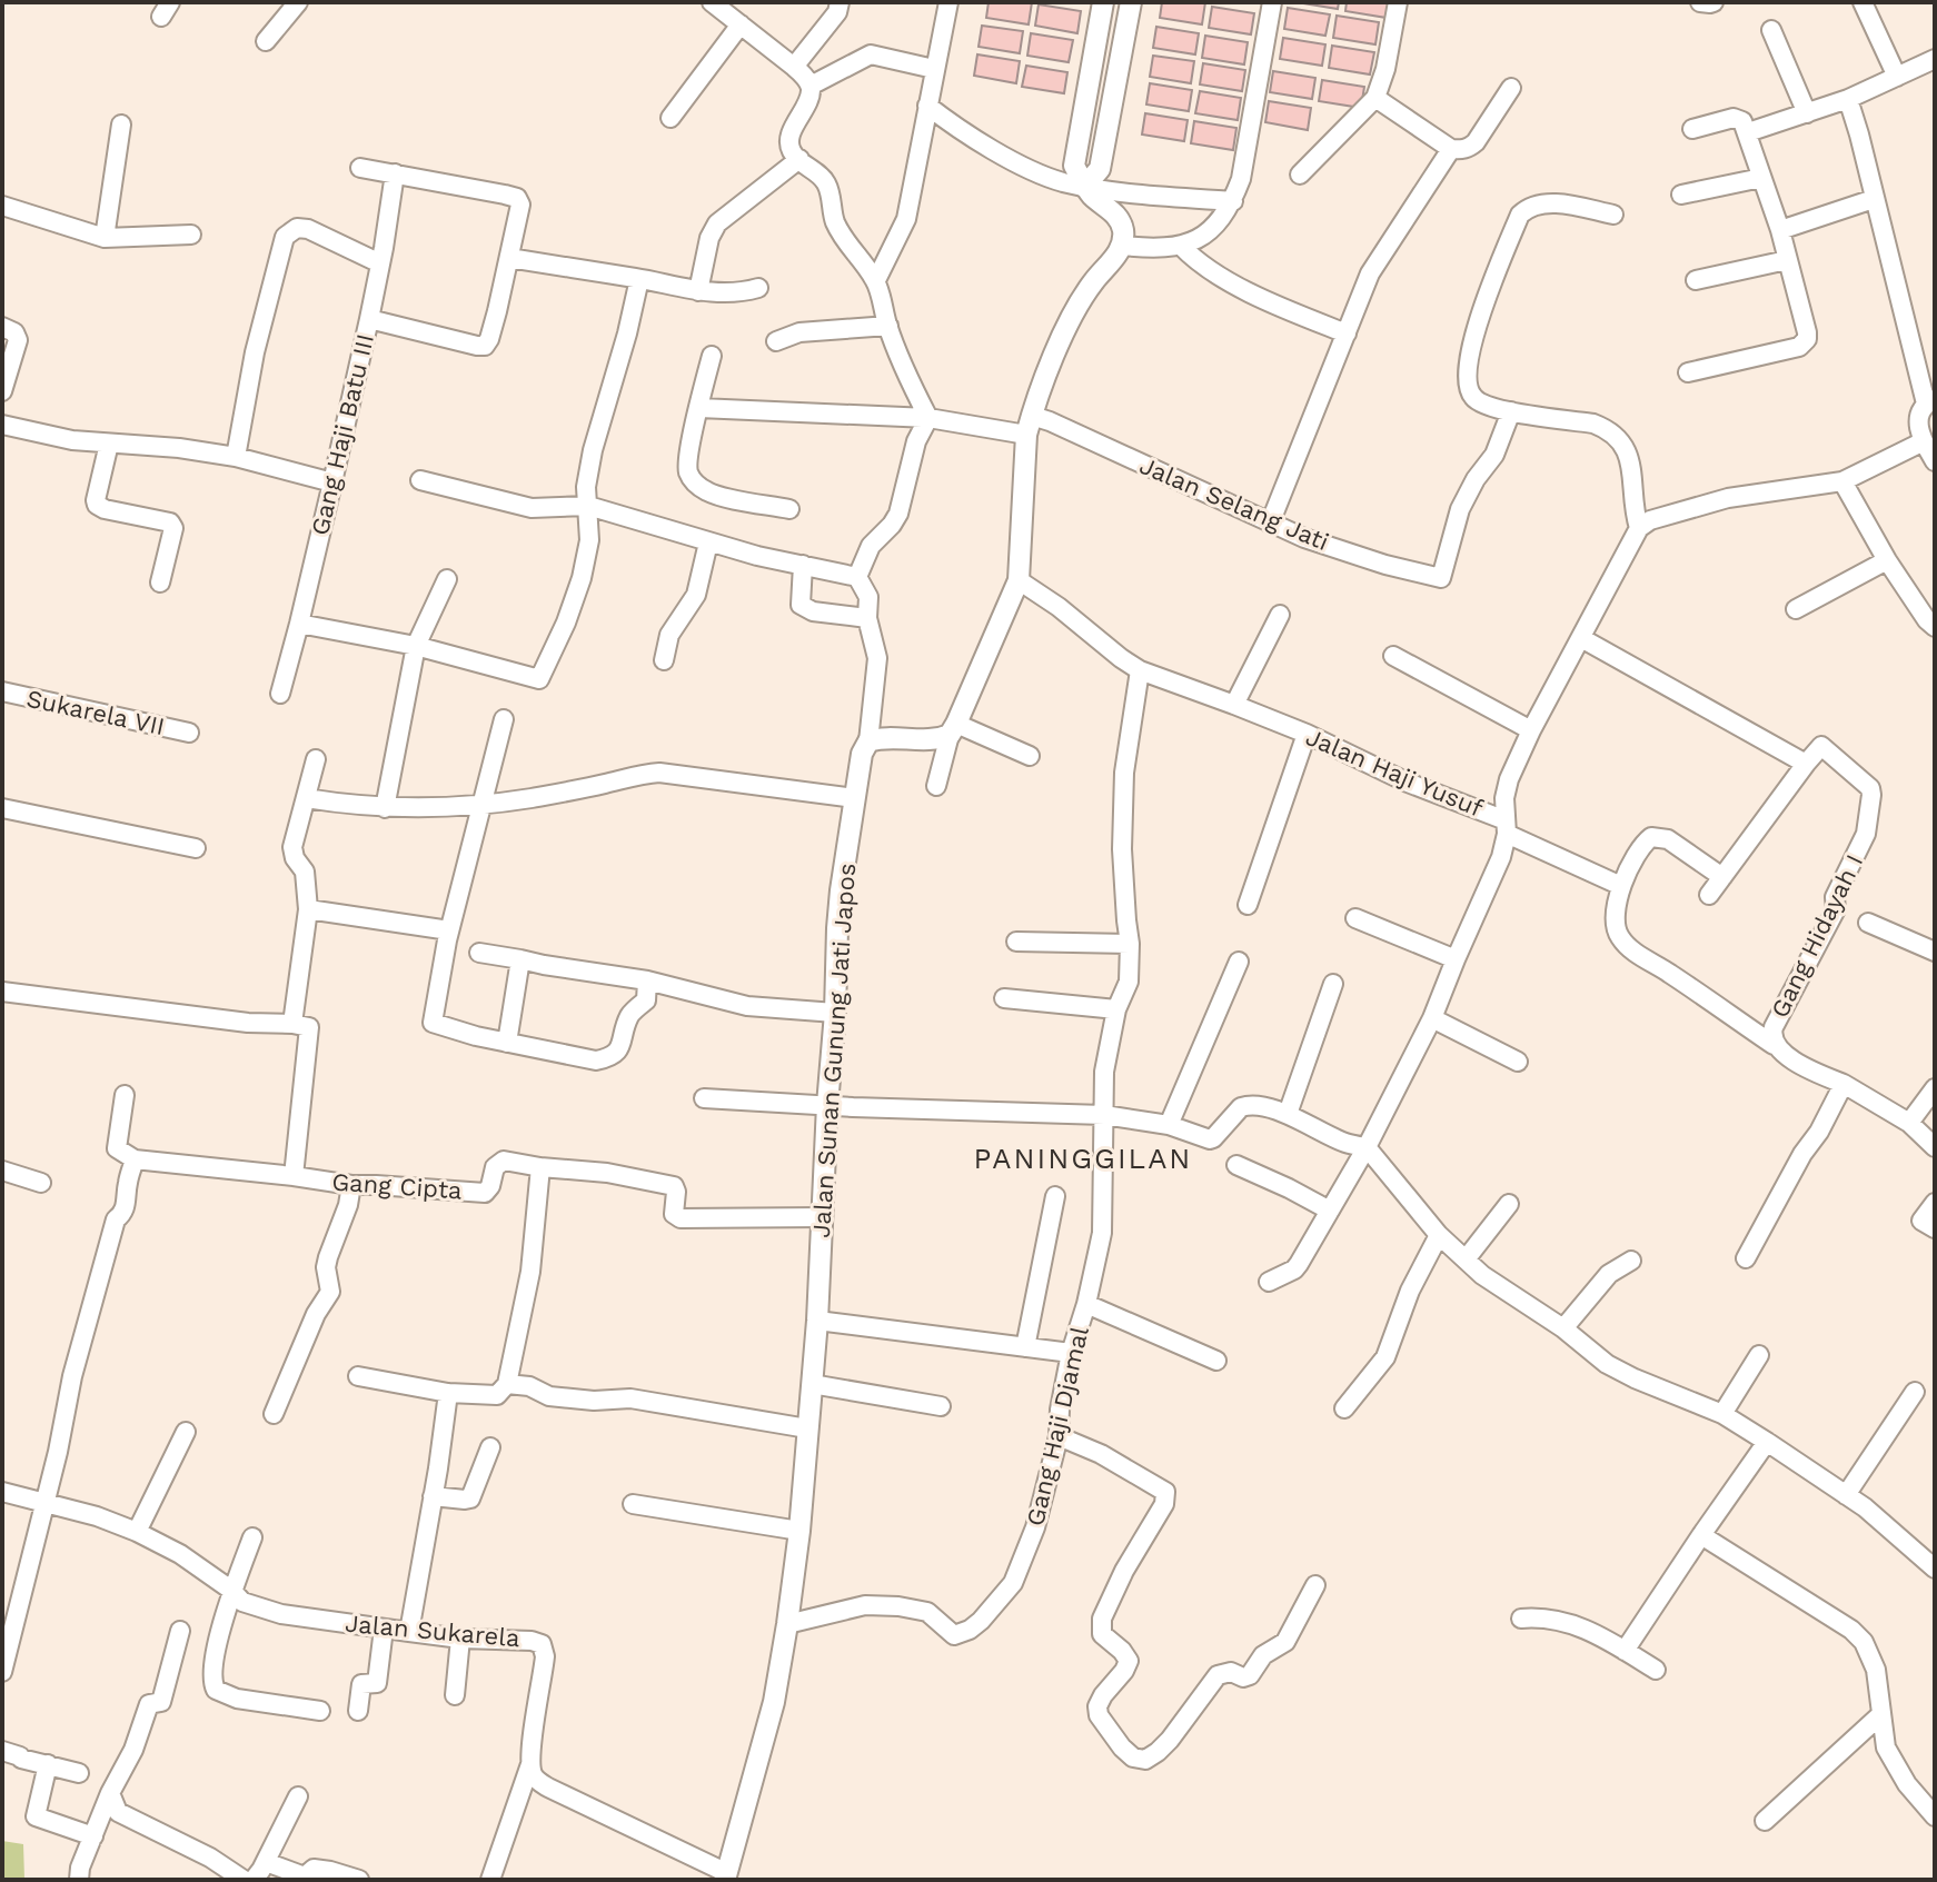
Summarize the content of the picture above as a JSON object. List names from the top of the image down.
{
  "streets": {
    "street": [
      "Gang Haji Batu III",
      "Jalan Selang Jati",
      "Sukarela VII",
      "Jalan Haji Yusuf",
      "Gang Hidayah I",
      "Jalan Sunan Gunung Jati Japos",
      "Gang Cipta",
      "Gang Haji Djamal",
      "Jalan Sukarela"
    ]
  },
  "crossings": [
    ["Jalan Haji Yusuf", "Gang Haji Djamal"],
    ["Jalan Sunan Gunung Jati Japos", "Gang Cipta"],
    ["Jalan Sunan Gunung Jati Japos", "Gang Haji Djamal"]
  ],
  "districts": ["PANINGGILAN"]
}
